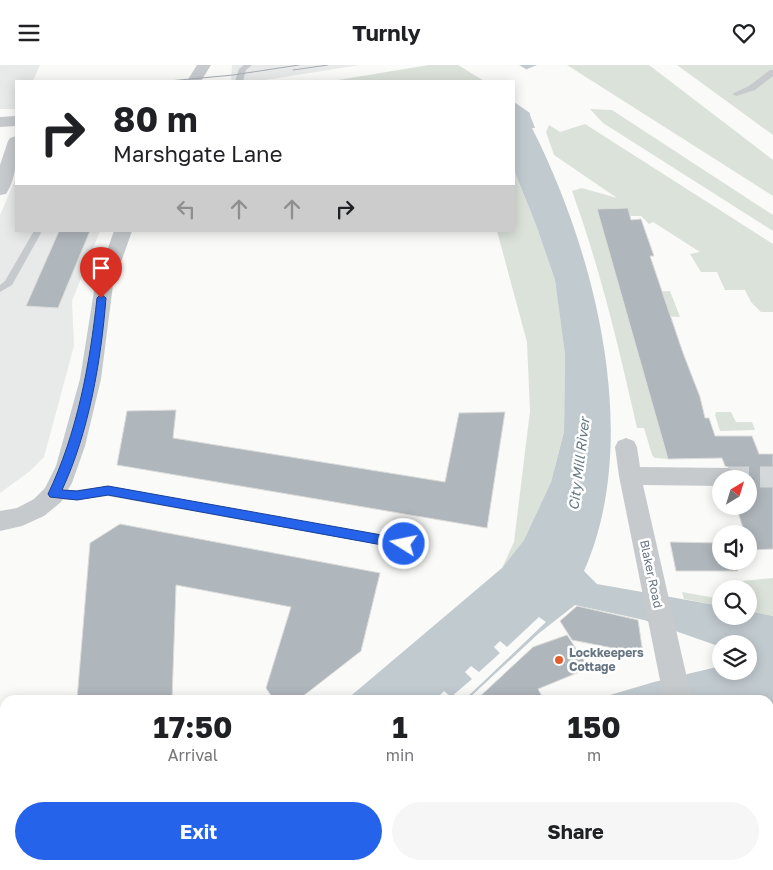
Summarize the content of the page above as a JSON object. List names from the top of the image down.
{
  "streets": {
    "street": ["Blaker Road"]
  },
  "water": ["City Mill River"],
  "places": ["Lockkeepers Cottage"],
  "north": "top right",
  "page": {
    "header": "Turnly",
    "turn": ["80 m", "Marshgate Lane"],
    "eta": [
      "17:50",
      "Arrival",
      "1",
      "min",
      "150",
      "m"
    ],
    "buttons": ["Exit", "Share"]
  }
}
